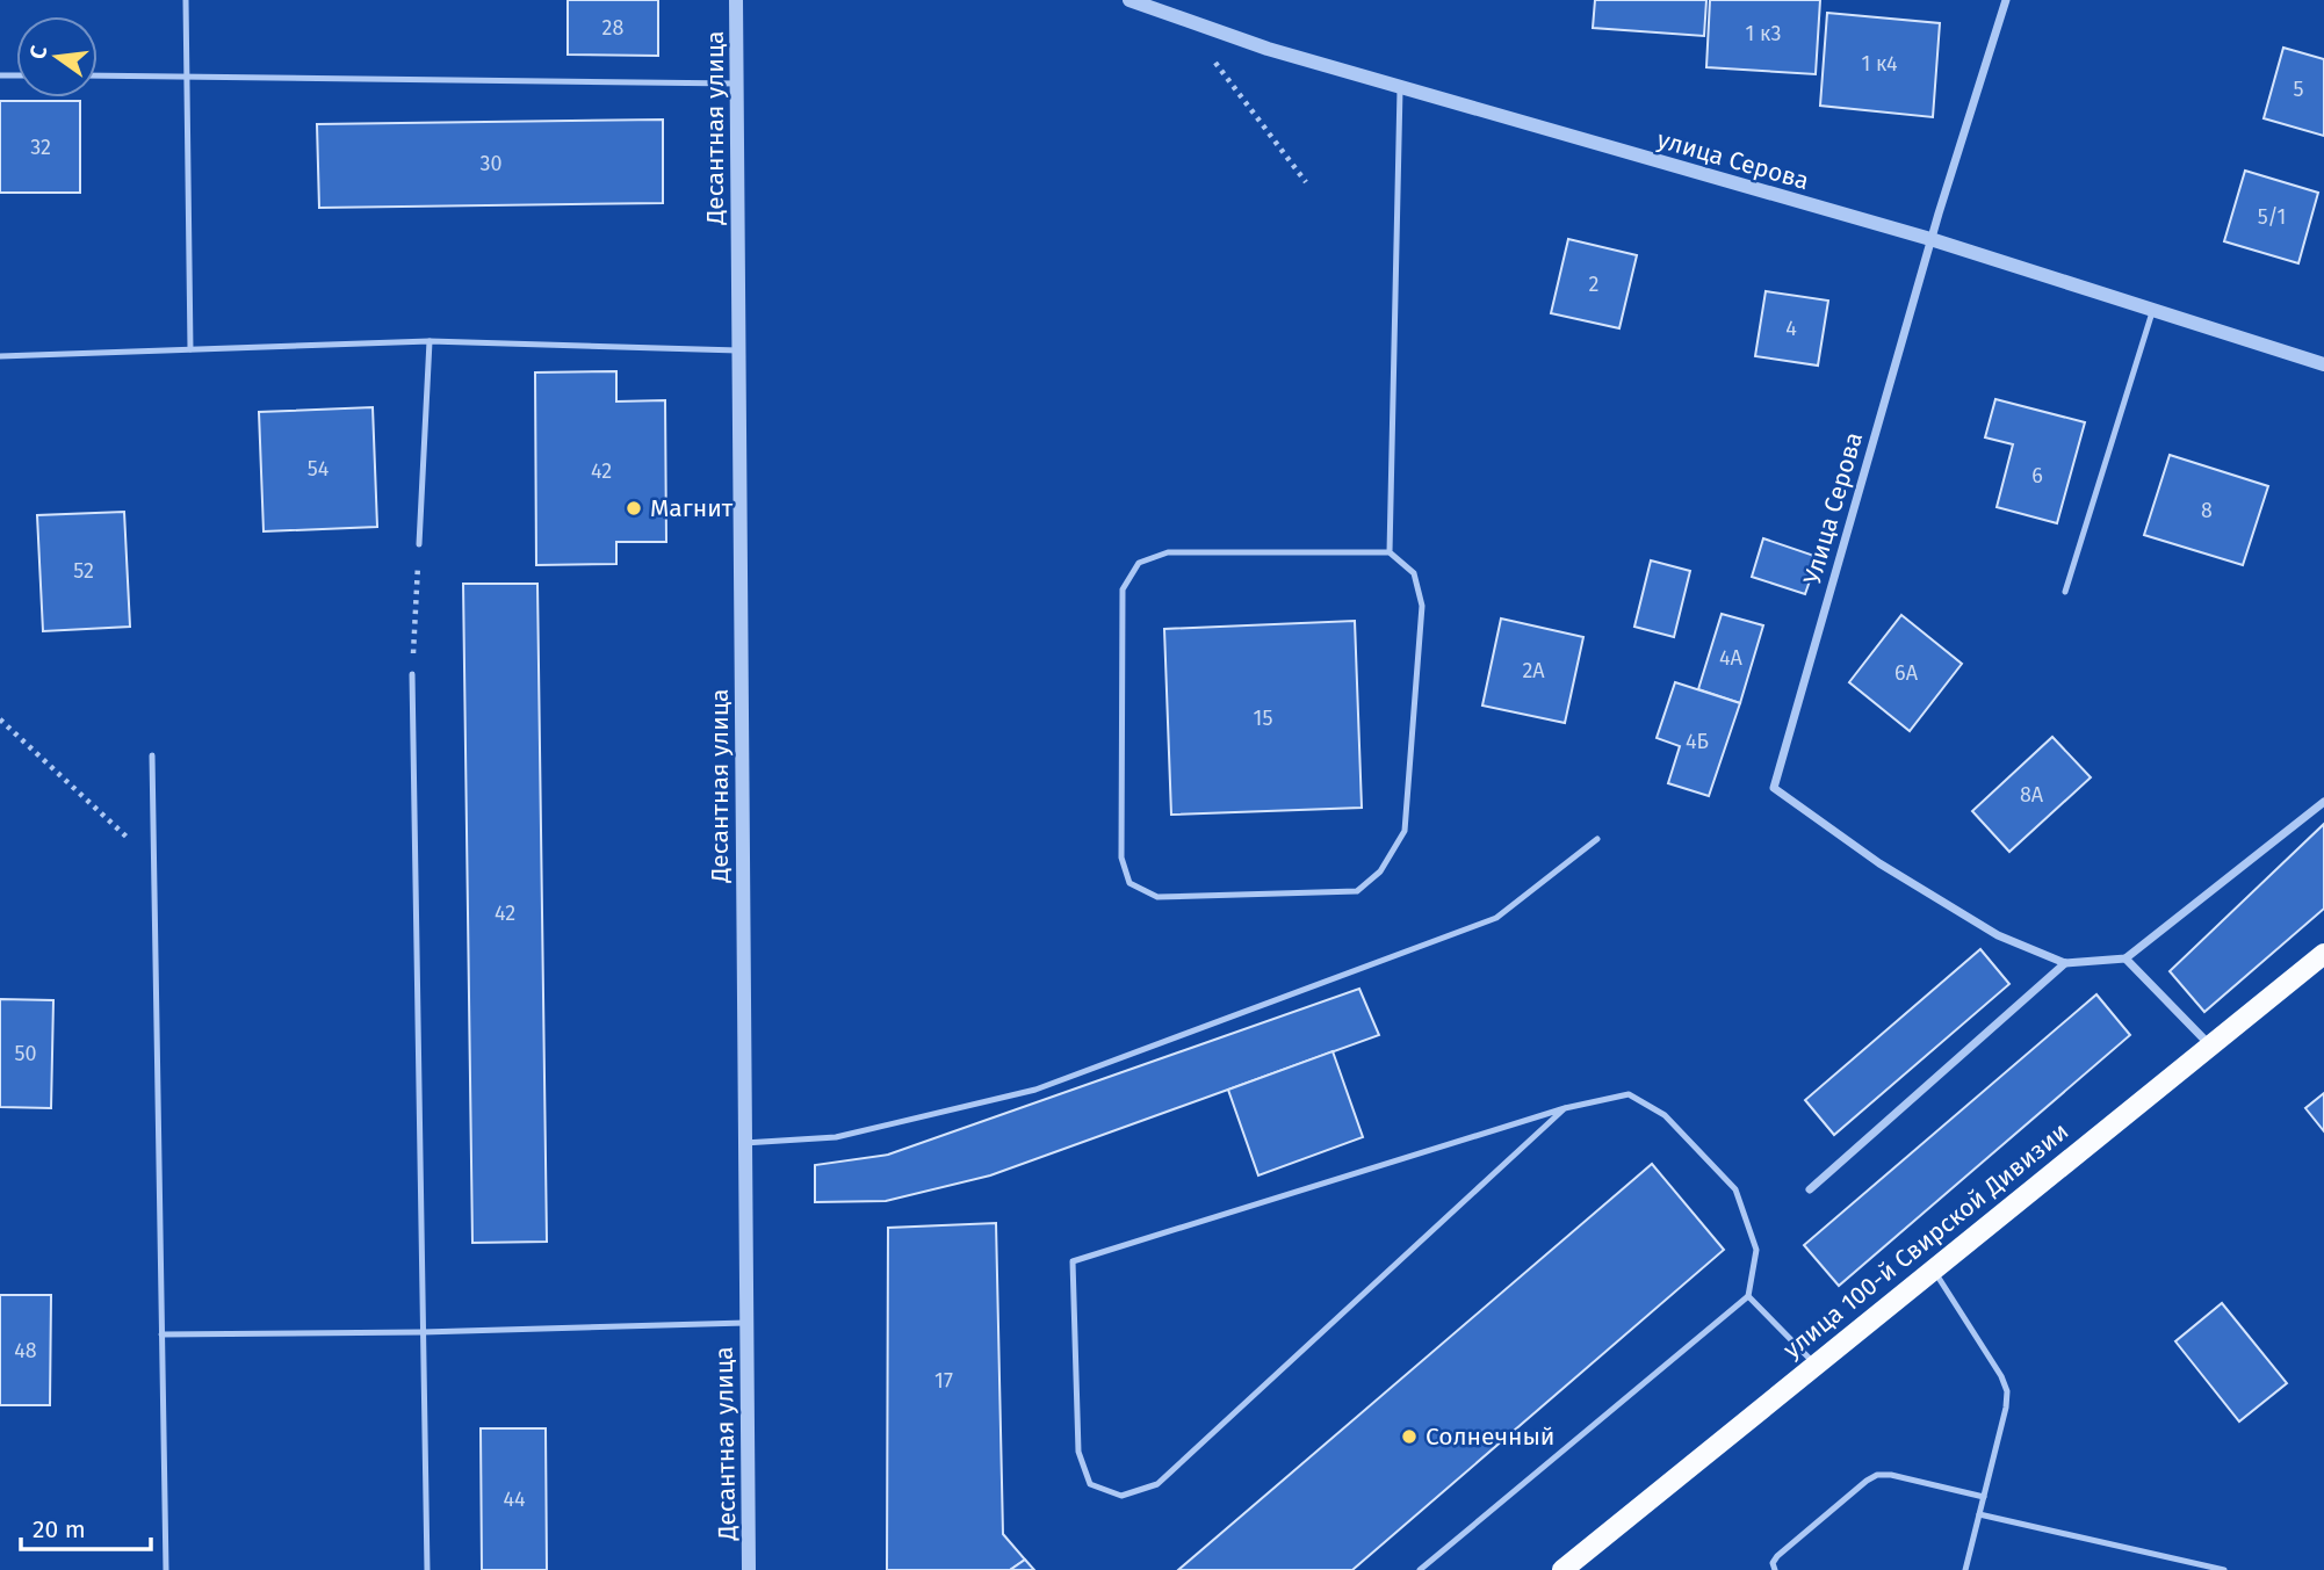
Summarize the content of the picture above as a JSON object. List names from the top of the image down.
{
  "streets": {
    "main road": ["улица 100-й Свирской Дивизии"],
    "street": ["Десантная улица", "улица Серова", "Улица Серова"]
  },
  "crossings": [
    ["улица Серова", "Улица Серова"]
  ],
  "places": ["Магнит", "Солнечный"],
  "house_numbers": [
    "28",
    "1 к3",
    "1 к4",
    "5",
    "32",
    "30",
    "5/1",
    "2",
    "4",
    "54",
    "42",
    "6",
    "8",
    "52",
    "4А",
    "2А",
    "6А",
    "15",
    "4Б",
    "8А",
    "42",
    "50",
    "48",
    "17",
    "44"
  ],
  "scale_bar": "20 m",
  "north": "left"
}
